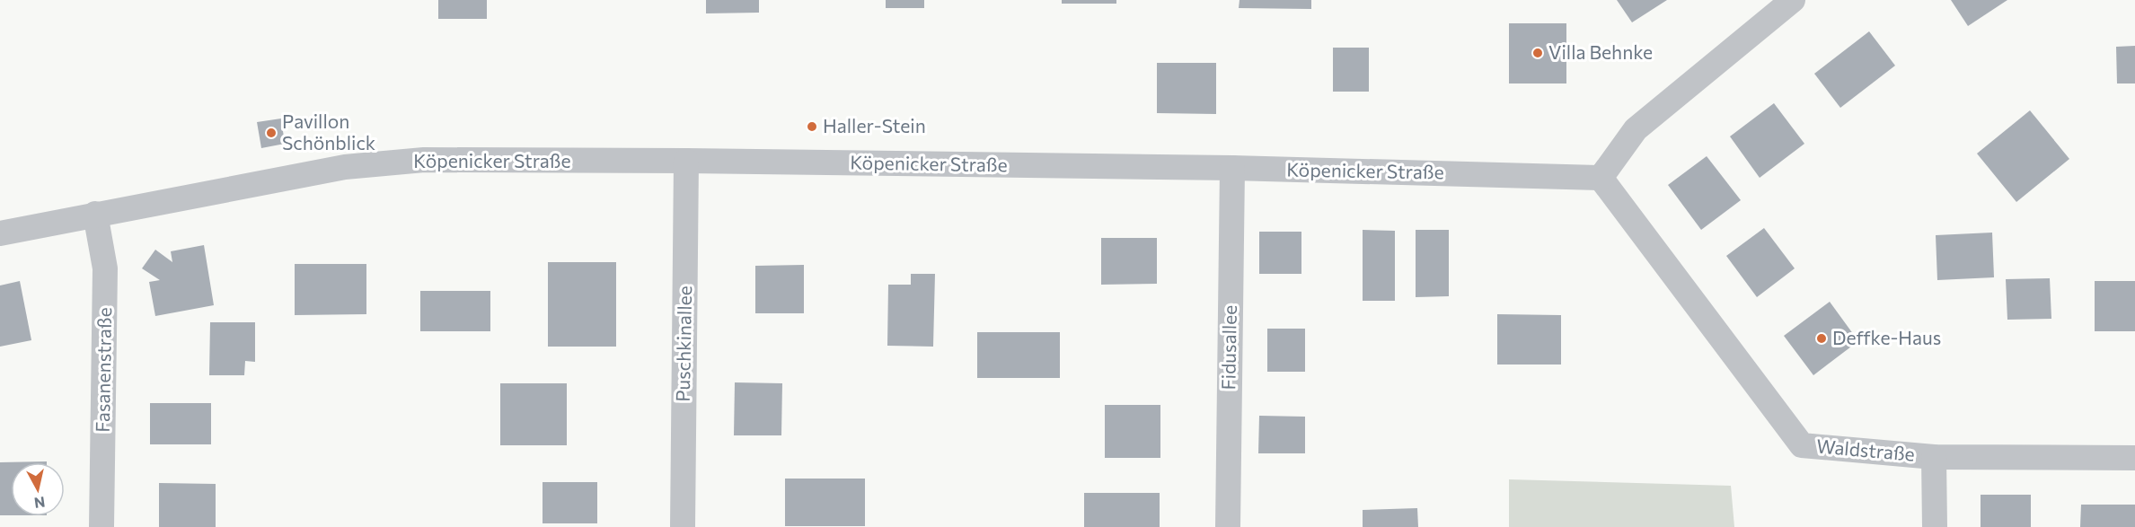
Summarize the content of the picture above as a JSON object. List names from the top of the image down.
{
  "streets": {
    "street": [
      "Köpenicker Straße",
      "Puschkinallee",
      "Fidusallee",
      "Fasanenstraße",
      "Waldstraße"
    ]
  },
  "crossings": [
    ["Köpenicker Straße", "Puschkinallee"],
    ["Köpenicker Straße", "Fidusallee"],
    ["Köpenicker Straße", "Fasanenstraße"],
    ["Köpenicker Straße", "Waldstraße"]
  ],
  "places": [
    "Villa Behnke",
    "Haller-Stein",
    "Pavillon Schönblick",
    "Deffke-Haus"
  ],
  "north": "bottom"
}
